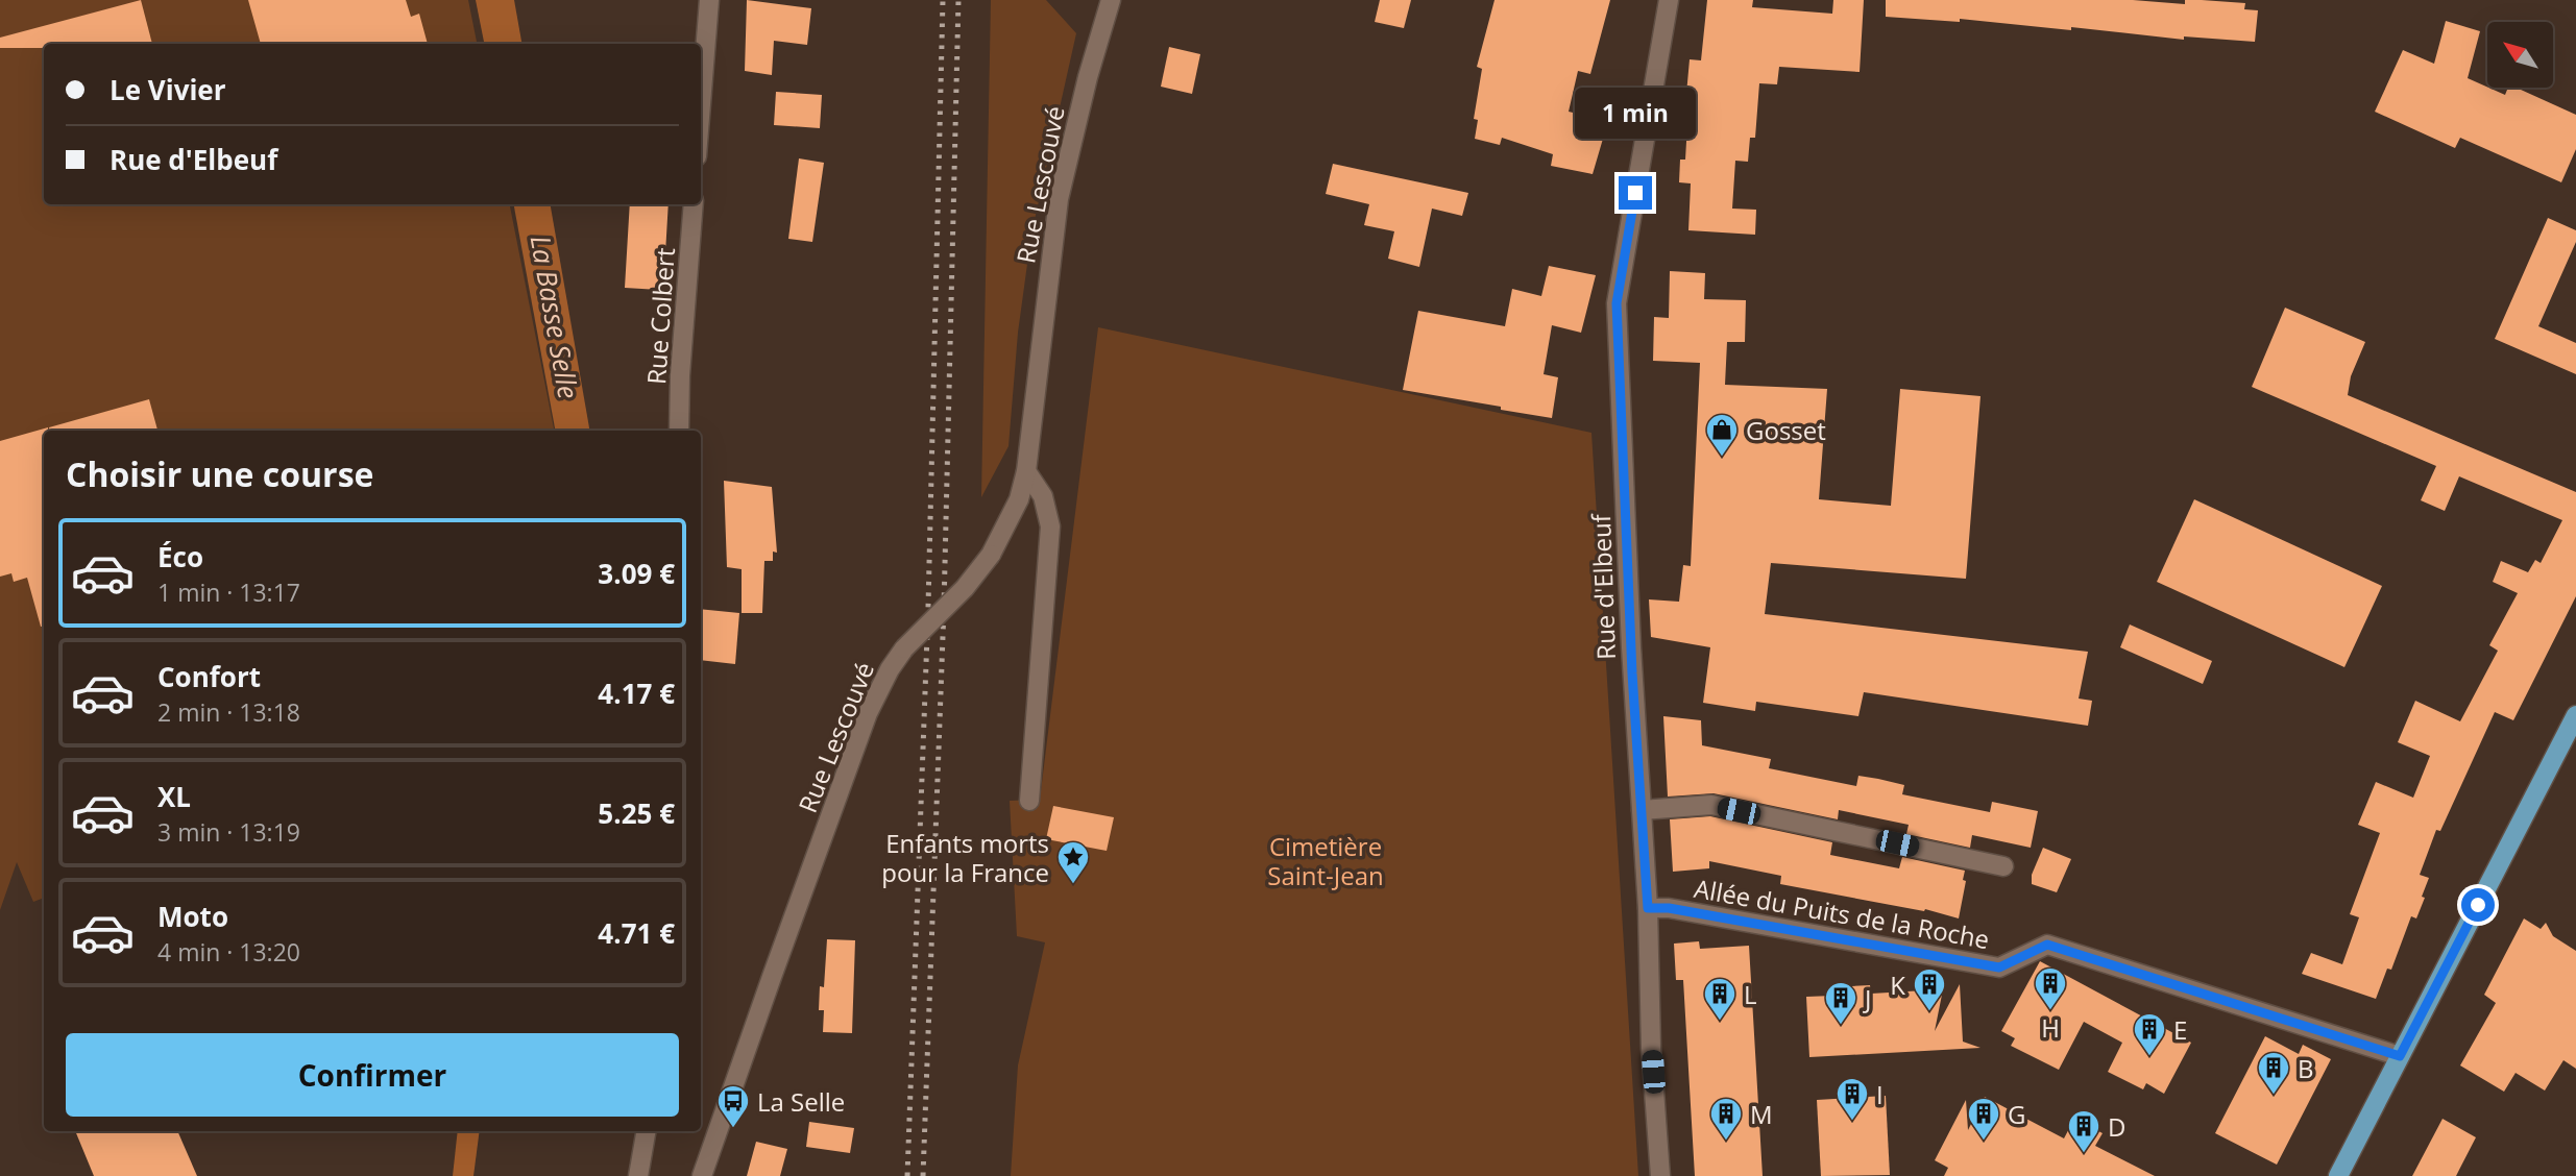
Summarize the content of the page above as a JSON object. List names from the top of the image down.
{
  "streets": {
    "street": [
      "Rue Lescouvé",
      "Rue Colbert",
      "Rue d'Elbeuf",
      "Allée du Puits de la Roche"
    ]
  },
  "crossings": [
    ["Rue d'Elbeuf", "Allée du Puits de la Roche"]
  ],
  "water": ["La Basse Selle"],
  "parks": ["Cimetière Saint-Jean"],
  "places": {
    "shop": ["Gosset"],
    "place": ["Enfants morts pour la France"],
    "building": [
      "H",
      "K",
      "L",
      "J",
      "E",
      "B",
      "I",
      "M",
      "G",
      "D"
    ],
    "bus stop": ["La Selle"]
  },
  "north": "top left",
  "page": {
    "banner": ["Le Vivier", "Rue d'Elbeuf"],
    "bubble": "1 min",
    "heading": "Choisir une course",
    "list": [
      {
        "name": "Éco",
        "note": "1 min · 13:17",
        "value": "3.09 €"
      },
      {
        "name": "Confort",
        "note": "2 min · 13:18",
        "value": "4.17 €"
      },
      {
        "name": "XL",
        "note": "3 min · 13:19",
        "value": "5.25 €"
      },
      {
        "name": "Moto",
        "note": "4 min · 13:20",
        "value": "4.71 €"
      }
    ],
    "buttons": "Confirmer"
  }
}
